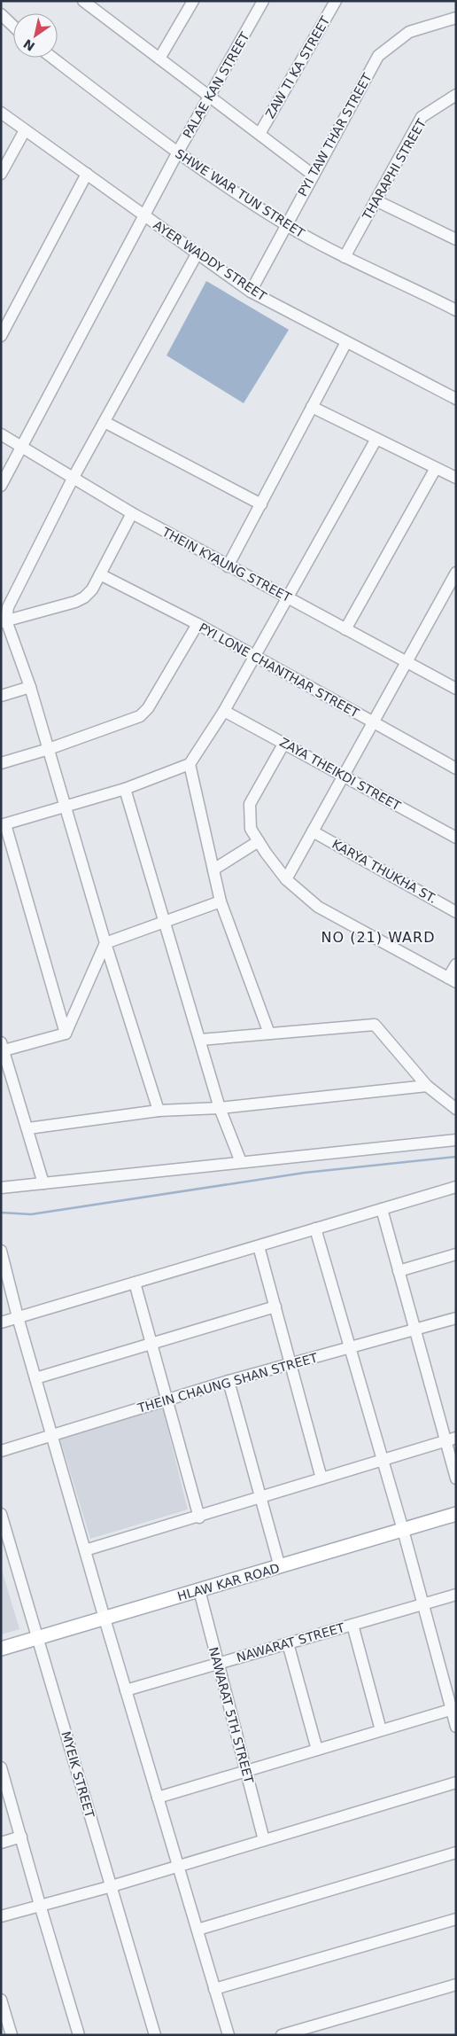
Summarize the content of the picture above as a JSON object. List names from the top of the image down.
{
  "streets": {
    "main road": ["HLAW KAR ROAD"],
    "street": [
      "ZAW TI KA STREET",
      "PALAE KAN STREET",
      "PYI TAW THAR STREET",
      "THARAPHI STREET",
      "SHWE WAR TUN STREET",
      "AYER WADDY STREET",
      "THEIN KYAUNG STREET",
      "PYI LONE CHANTHAR STREET",
      "ZAYA THEIKDI STREET",
      "KARYA THUKHA ST.",
      "THEIN CHAUNG SHAN STREET",
      "NAWARAT STREET",
      "NAWARAT 5TH STREET",
      "MYEIK STREET"
    ]
  },
  "crossings": [
    ["PALAE KAN STREET", "SHWE WAR TUN STREET"],
    ["PALAE KAN STREET", "AYER WADDY STREET"],
    ["PALAE KAN STREET", "THEIN KYAUNG STREET"],
    ["PYI TAW THAR STREET", "SHWE WAR TUN STREET"],
    ["PYI TAW THAR STREET", "AYER WADDY STREET"],
    ["THARAPHI STREET", "SHWE WAR TUN STREET"],
    ["HLAW KAR ROAD", "NAWARAT 5TH STREET"],
    ["HLAW KAR ROAD", "MYEIK STREET"],
    ["NAWARAT STREET", "NAWARAT 5TH STREET"]
  ],
  "districts": ["NO (21) WARD"],
  "north": "bottom left"
}
